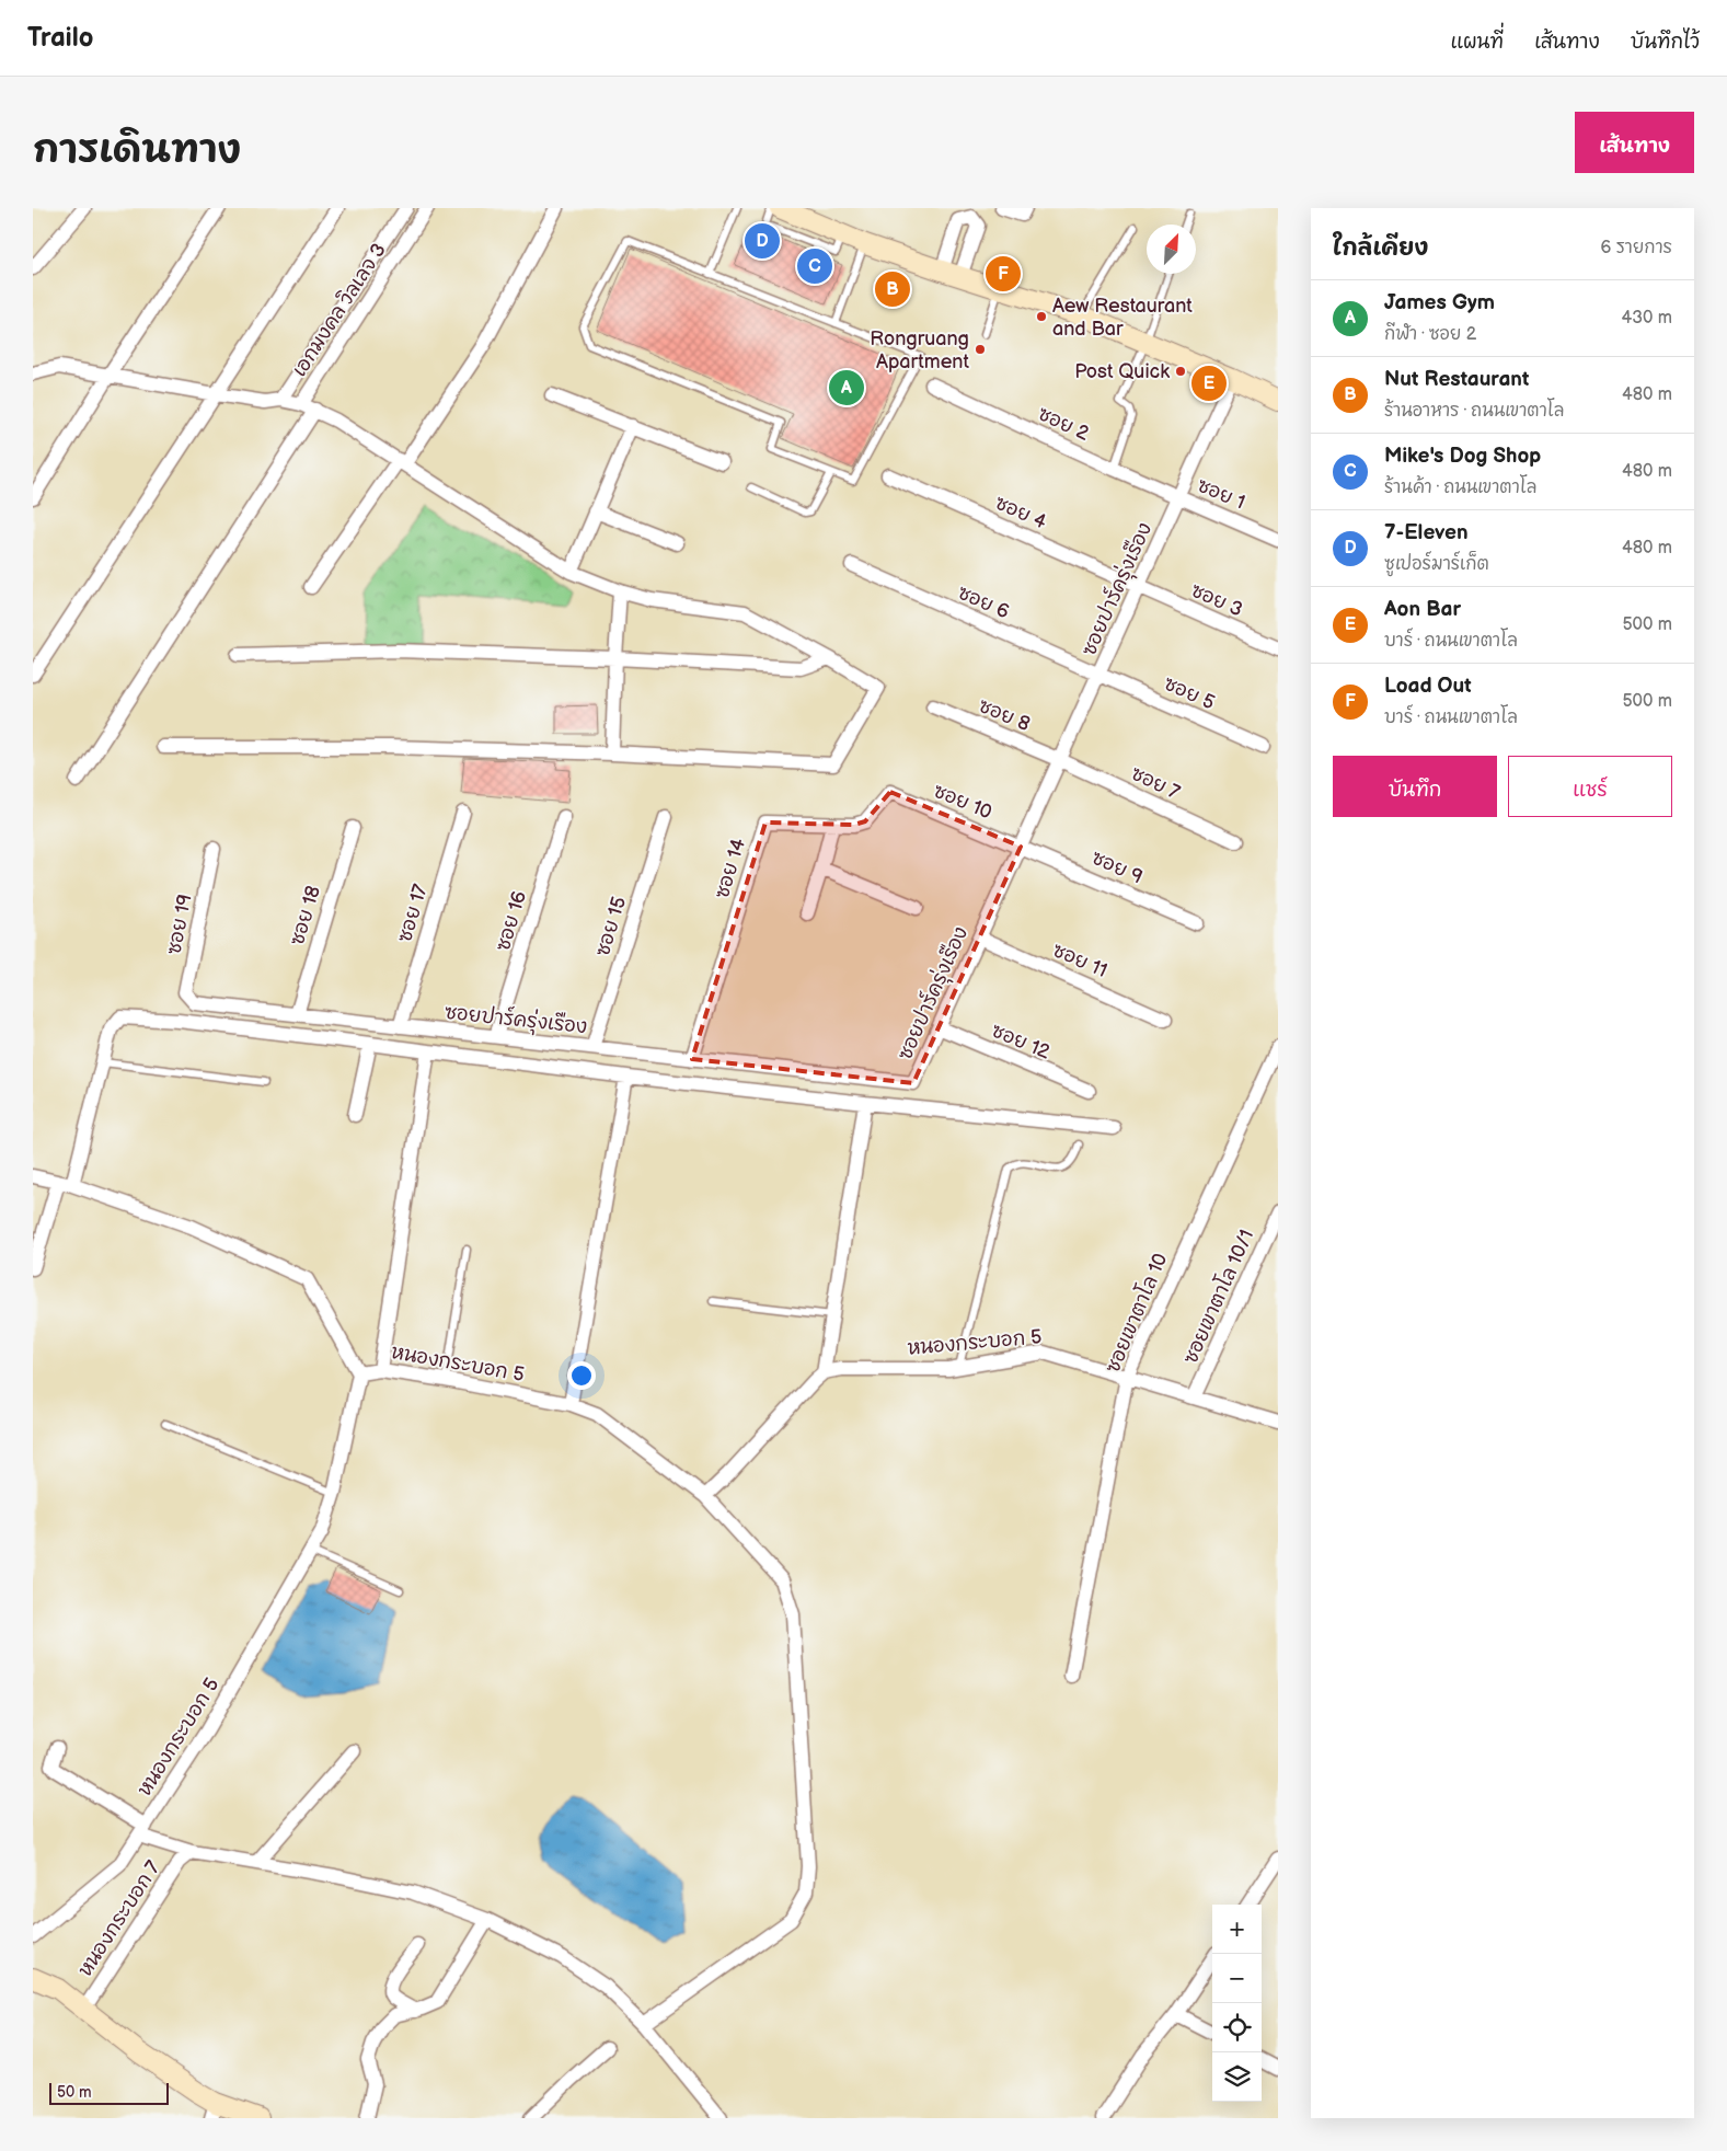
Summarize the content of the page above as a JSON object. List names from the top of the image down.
{
  "streets": {
    "street": [
      "เอกมงคล วิลเลจ 3",
      "ซอย 2",
      "ซอย 1",
      "ซอย 4",
      "ซอยปาร์ครุ่งเรือง",
      "ซอย 3",
      "ซอย 6",
      "ซอย 5",
      "ซอย 8",
      "ซอย 7",
      "ซอย 10",
      "ซอย 9",
      "ซอย 14",
      "ซอย 17",
      "ซอย 18",
      "ซอย 16",
      "ซอย 19",
      "ซอย 15",
      "ซอย 11",
      "ซอย 12",
      "ซอยเขาตาโล 10/1",
      "ซอยเขาตาโล 10",
      "หนองกระบอก 5",
      "หนองกระบอก 7"
    ]
  },
  "crossings": [
    ["ซอย 2", "ซอย 1"],
    ["ซอย 2", "ซอยปาร์ครุ่งเรือง"],
    ["ซอย 1", "ซอยปาร์ครุ่งเรือง"],
    ["ซอย 4", "ซอยปาร์ครุ่งเรือง"],
    ["ซอย 4", "ซอย 3"],
    ["ซอยปาร์ครุ่งเรือง", "ซอย 3"],
    ["ซอยปาร์ครุ่งเรือง", "ซอย 6"],
    ["ซอยปาร์ครุ่งเรือง", "ซอย 5"],
    ["ซอยปาร์ครุ่งเรือง", "ซอย 8"],
    ["ซอยปาร์ครุ่งเรือง", "ซอย 7"],
    ["ซอยปาร์ครุ่งเรือง", "ซอย 10"],
    ["ซอยปาร์ครุ่งเรือง", "ซอย 9"],
    ["ซอยปาร์ครุ่งเรือง", "ซอย 14"],
    ["ซอยปาร์ครุ่งเรือง", "ซอย 17"],
    ["ซอยปาร์ครุ่งเรือง", "ซอย 18"],
    ["ซอยปาร์ครุ่งเรือง", "ซอย 16"],
    ["ซอยปาร์ครุ่งเรือง", "ซอย 19"],
    ["ซอยปาร์ครุ่งเรือง", "ซอย 15"],
    ["ซอยปาร์ครุ่งเรือง", "ซอย 11"],
    ["ซอยปาร์ครุ่งเรือง", "ซอย 12"],
    ["ซอย 6", "ซอย 5"],
    ["ซอย 8", "ซอย 7"],
    ["ซอย 10", "ซอย 9"],
    ["ซอย 10", "ซอย 14"],
    ["ซอยเขาตาโล 10/1", "หนองกระบอก 5"],
    ["ซอยเขาตาโล 10", "หนองกระบอก 5"]
  ],
  "places": ["Aew Restaurant and Bar", "Rongruang Apartment", "Post Quick"],
  "scale_bar": "50 m",
  "north": "top right",
  "page": {
    "header": "Trailo",
    "nav": ["แผนที่", "เส้นทาง", "บันทึกไว้"],
    "title": "การเดินทาง",
    "buttons": [
      "เส้นทาง",
      ["บันทึก", "แชร์"]
    ],
    "heading": ["ใกล้เคียง", "6 รายการ"],
    "pins": [
      "D",
      "C",
      "F",
      "B",
      "E",
      "A"
    ],
    "list": [
      {
        "mark": "A",
        "name": "James Gym",
        "note": "กีฬา · ซอย 2",
        "value": "430 m"
      },
      {
        "mark": "B",
        "name": "Nut Restaurant",
        "note": "ร้านอาหาร · ถนนเขาตาโล",
        "value": "480 m"
      },
      {
        "mark": "C",
        "name": "Mike's Dog Shop",
        "note": "ร้านค้า · ถนนเขาตาโล",
        "value": "480 m"
      },
      {
        "mark": "D",
        "name": "7-Eleven",
        "note": "ซูเปอร์มาร์เก็ต",
        "value": "480 m"
      },
      {
        "mark": "E",
        "name": "Aon Bar",
        "note": "บาร์ · ถนนเขาตาโล",
        "value": "500 m"
      },
      {
        "mark": "F",
        "name": "Load Out",
        "note": "บาร์ · ถนนเขาตาโล",
        "value": "500 m"
      }
    ],
    "map_buttons": ["+", "−"],
    "scale": "50 m"
  }
}
